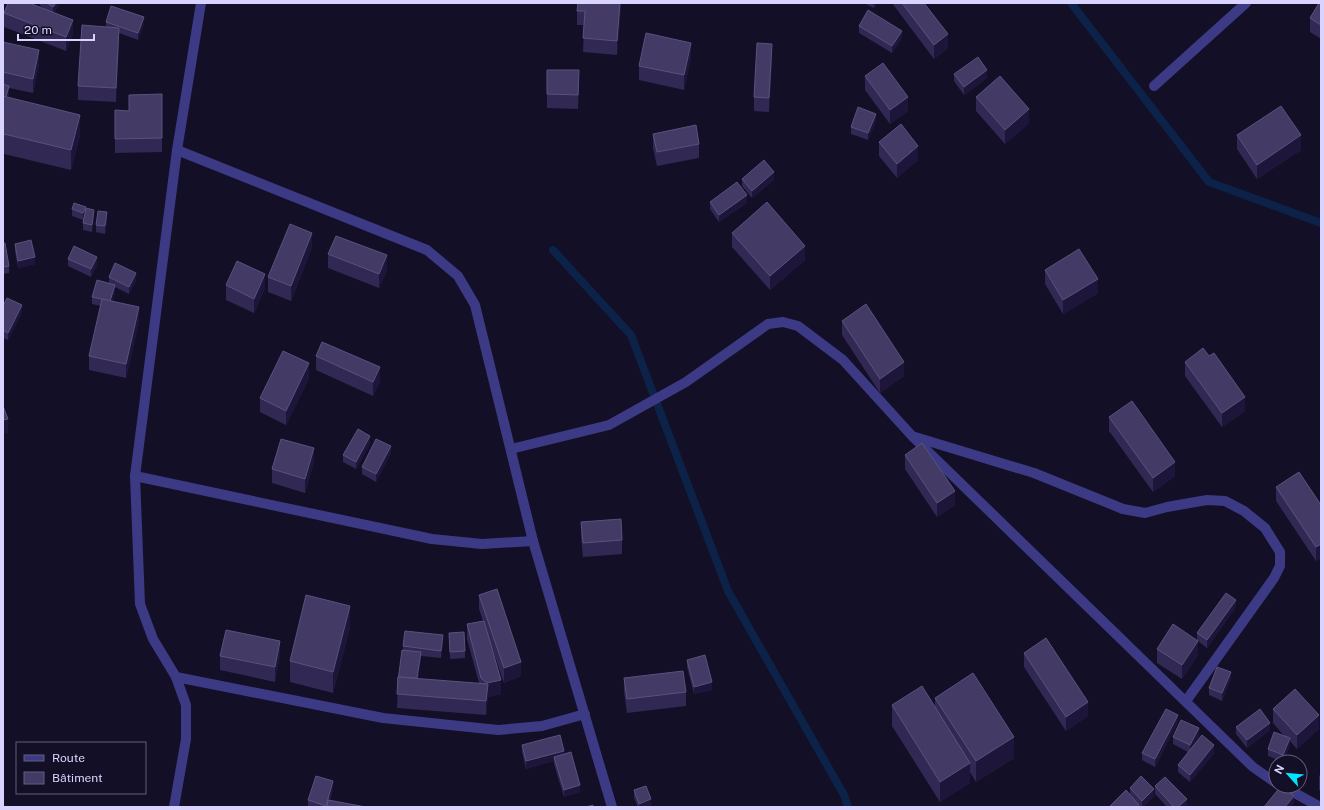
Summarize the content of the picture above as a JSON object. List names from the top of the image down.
{
  "legend": ["Route", "Bâtiment"],
  "scale_bar": "20 m",
  "north": "top left"
}
